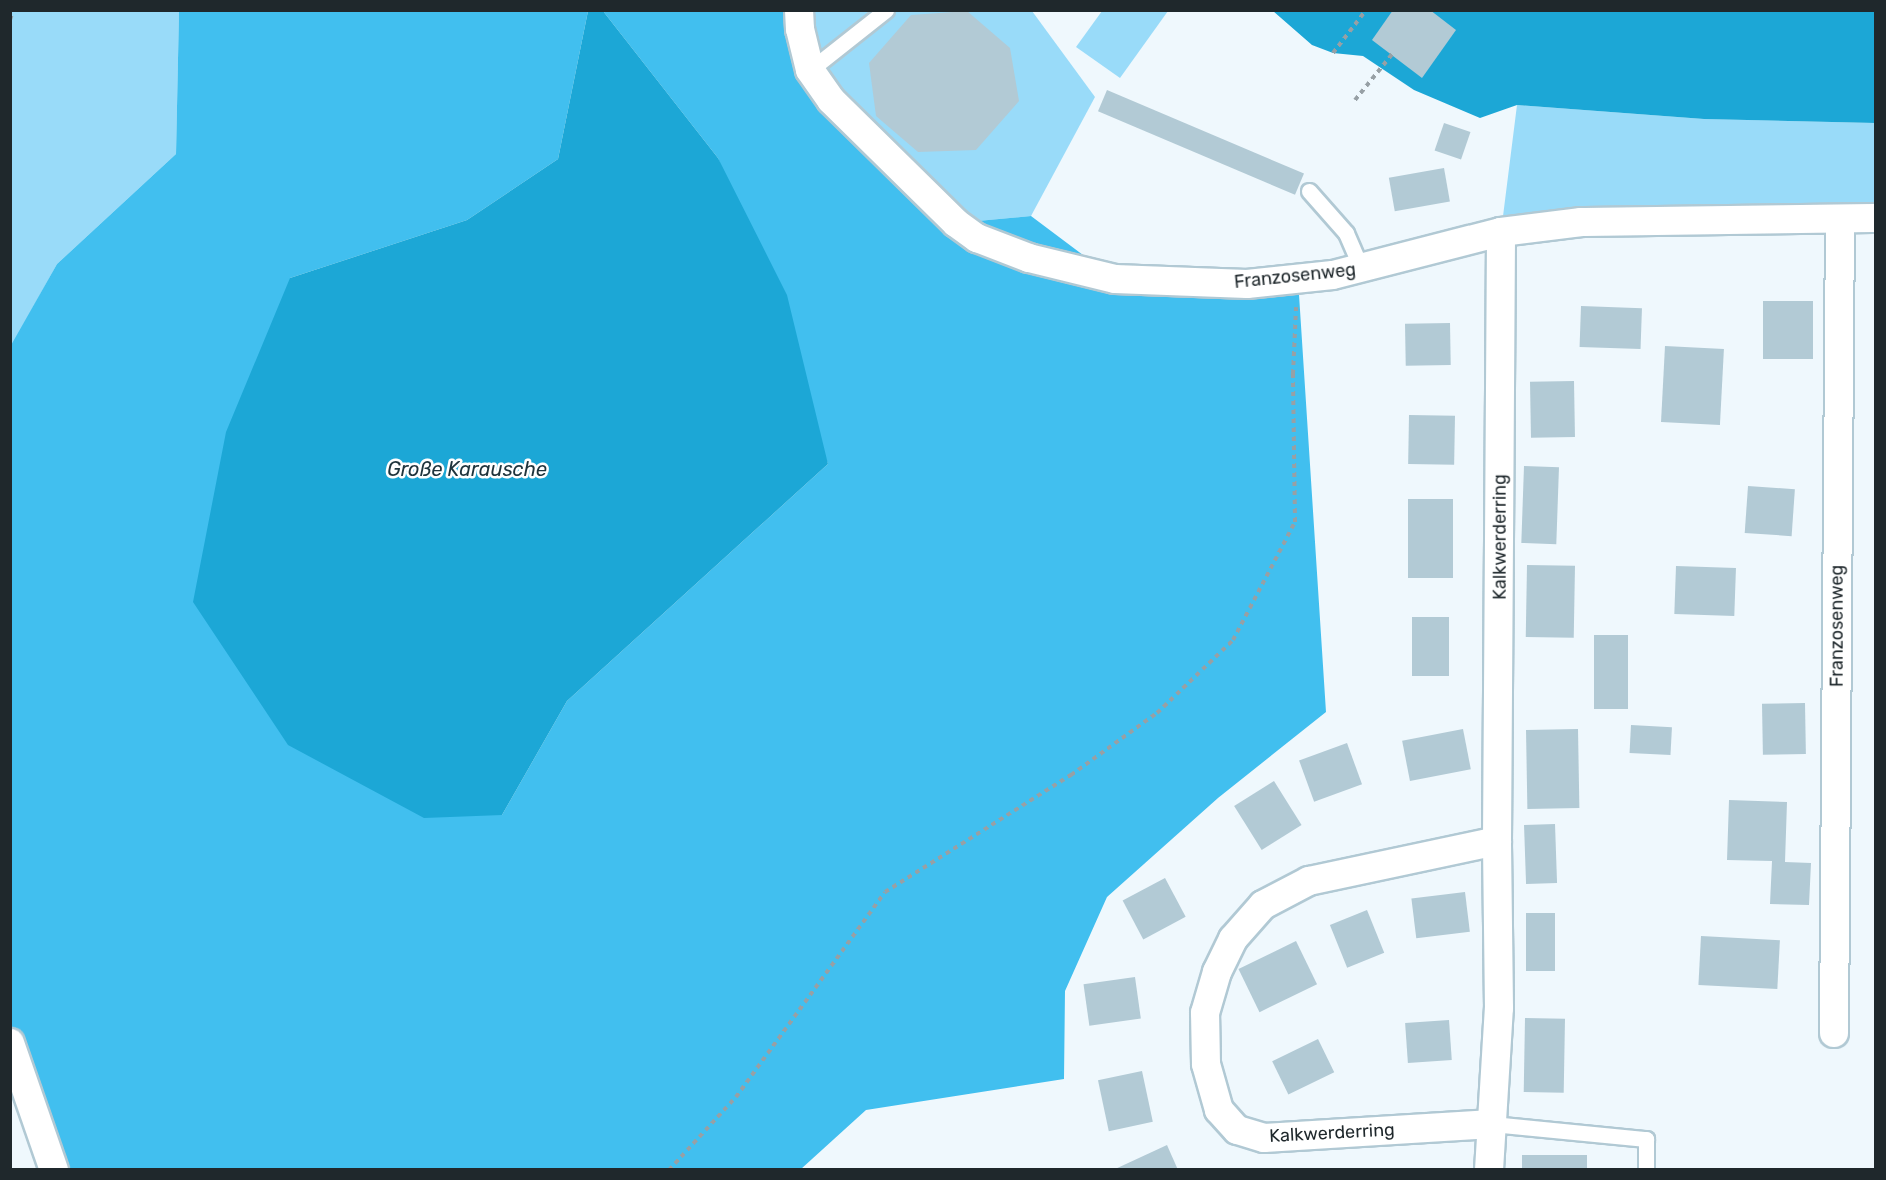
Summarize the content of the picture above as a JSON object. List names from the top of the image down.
{
  "streets": {
    "street": ["Franzosenweg", "Kalkwerderring"]
  },
  "crossings": [
    ["Franzosenweg", "Kalkwerderring"]
  ],
  "water": ["Große Karausche"]
}
